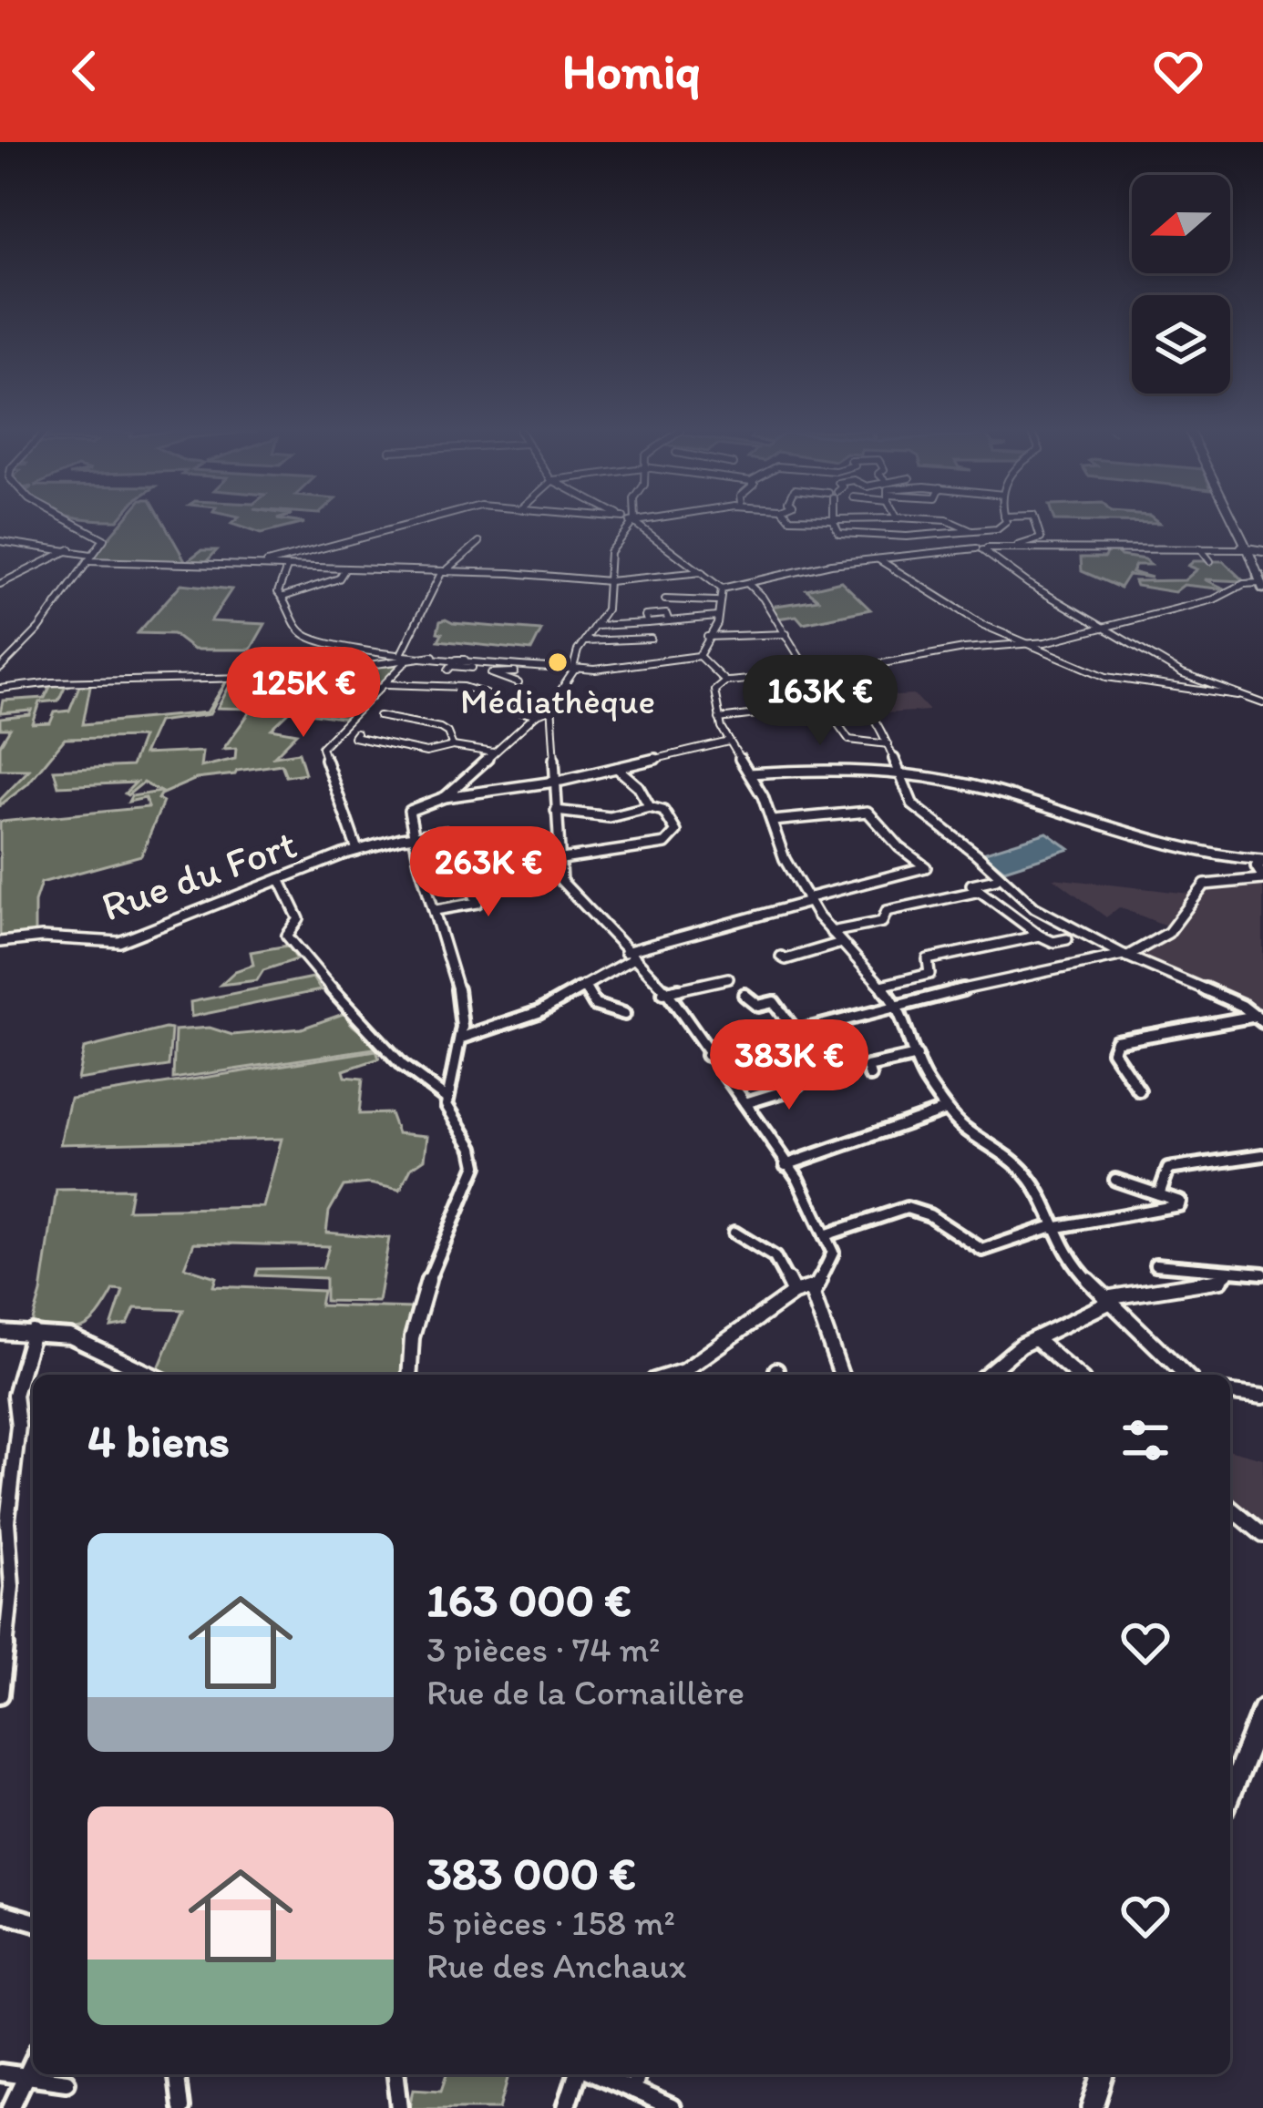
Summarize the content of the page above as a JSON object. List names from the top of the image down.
{
  "streets": {
    "street": ["Rue du Fort"]
  },
  "places": ["Médiathèque"],
  "north": "left",
  "page": {
    "header": "Homiq",
    "price": [
      "125K €",
      "163K €",
      "263K €",
      "383K €"
    ],
    "heading": "4 biens",
    "list": [
      {
        "name": "163 000 €",
        "note": "3 pièces · 74 m² · Rue de la Cornaillère"
      },
      {
        "name": "383 000 €",
        "note": "5 pièces · 158 m² · Rue des Anchaux"
      }
    ]
  }
}
